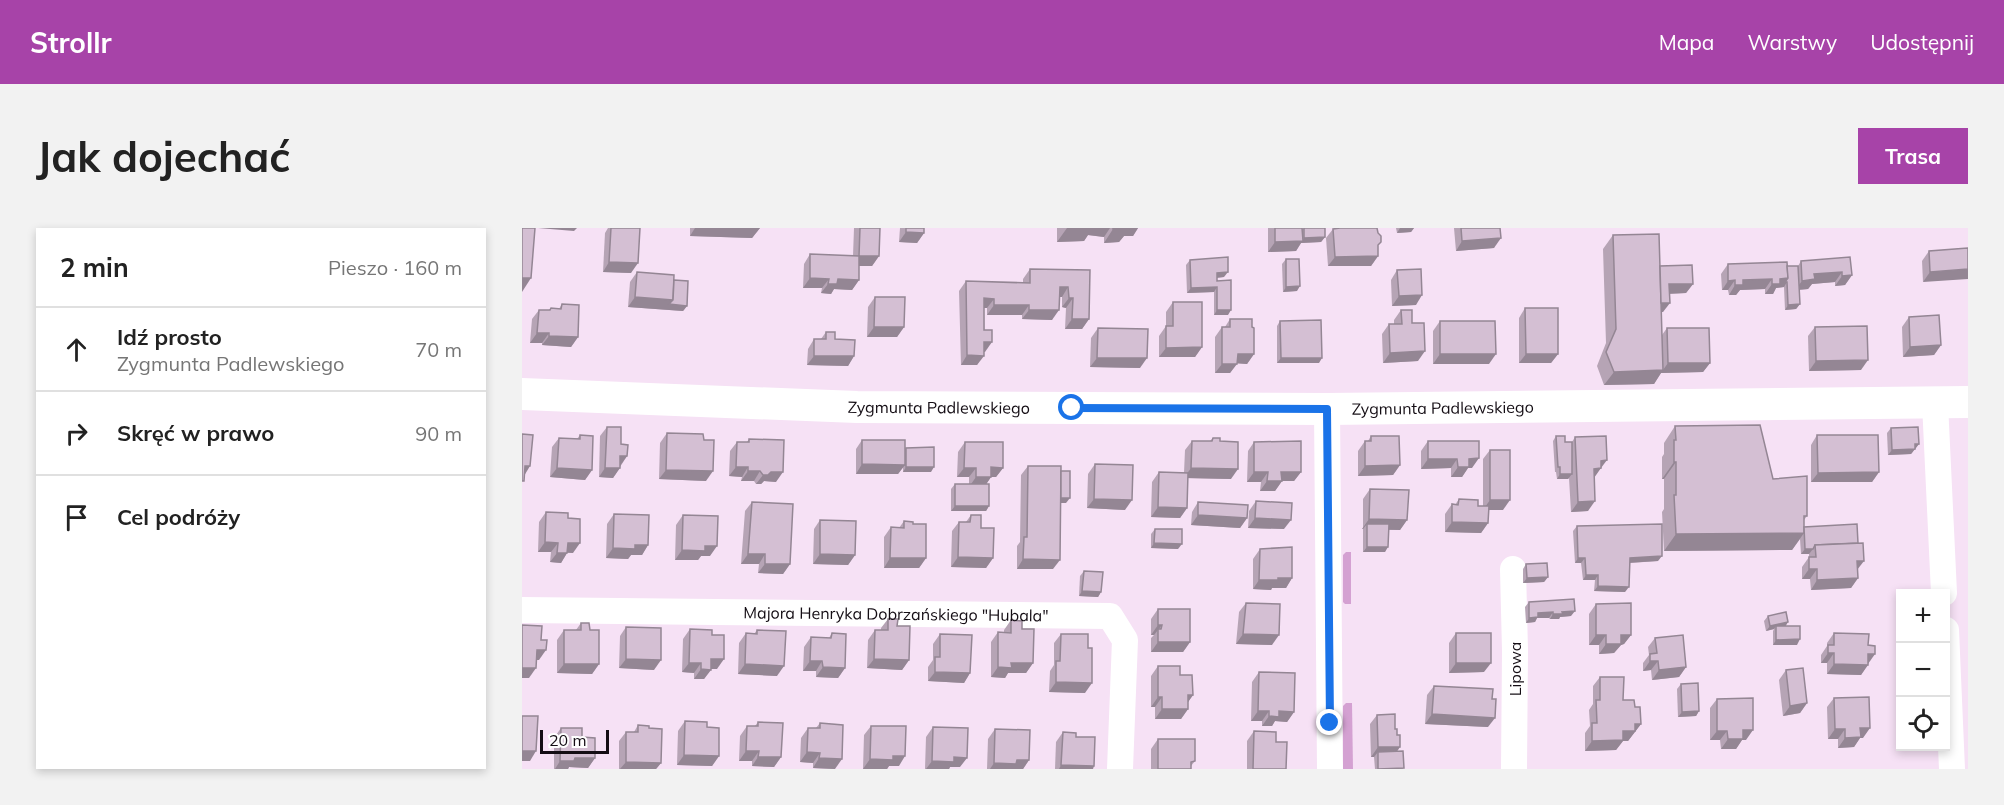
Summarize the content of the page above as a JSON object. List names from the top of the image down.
{
  "streets": {
    "street": ["Zygmunta Padlewskiego", "Majora Henryka Dobrzańskiego \"Hubala\"", "Lipowa"]
  },
  "scale_bar": "20 m",
  "page": {
    "header": "Strollr",
    "nav": ["Mapa", "Warstwy", "Udostępnij"],
    "buttons": "Trasa",
    "title": "Jak dojechać",
    "heading": ["2 min", "Pieszo · 160 m"],
    "list": [
      ["Idź prosto", "Zygmunta Padlewskiego", "70 m"],
      ["Skręć w prawo", "90 m"],
      "Cel podróży"
    ],
    "map_buttons": ["+", "−"],
    "scale": "20 m"
  }
}
